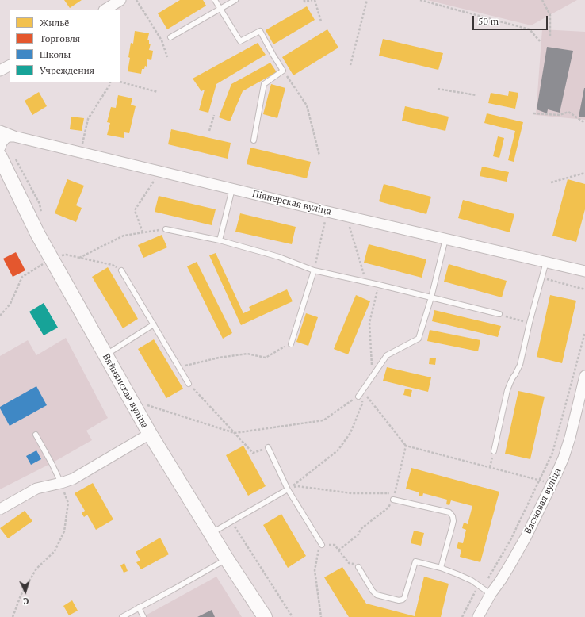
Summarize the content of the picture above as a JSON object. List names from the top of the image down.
{
  "streets": {
    "street": ["Піянерская вуліца", "Вяйнянская вуліца", "Вясновая вуліца"]
  },
  "legend": [
    "Жильё",
    "Торговля",
    "Школы",
    "Учреждения"
  ],
  "scale_bar": "50 m",
  "north": "bottom"
}
